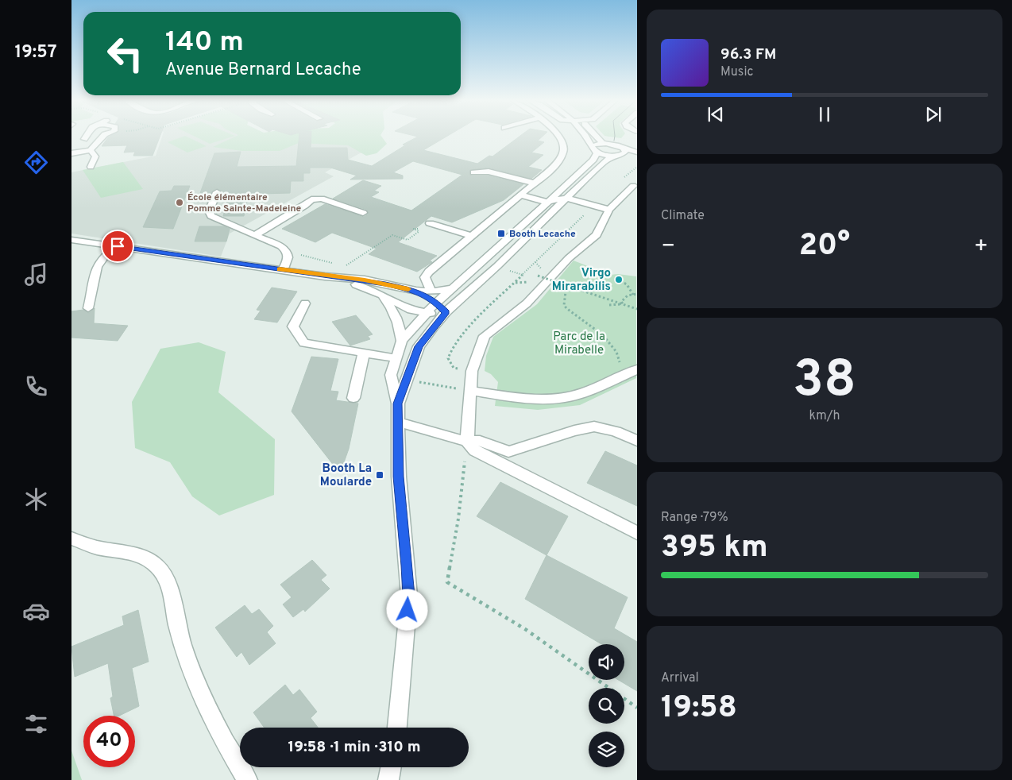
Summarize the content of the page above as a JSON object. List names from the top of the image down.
{
  "parks": ["Parc de la Mirabelle"],
  "places": {
    "other": ["École élémentaire Pomme Sainte-Madeleine", "Virgo Mirarabilis"],
    "transit": ["Booth Lecache", "Booth La Moularde"]
  },
  "page": {
    "tabs": "19:57",
    "turn": ["140 m", "Avenue Bernard Lecache"],
    "song": ["96.3 FM", "Music"],
    "tile": [
      "Climate",
      ["38", "km/h"],
      ["Range · 79%", "395 km"],
      ["Arrival", "19:58"]
    ],
    "heat": ["−", "20°", "+"],
    "limit": "40",
    "trip": "19:58 · 1 min · 310 m"
  }
}
